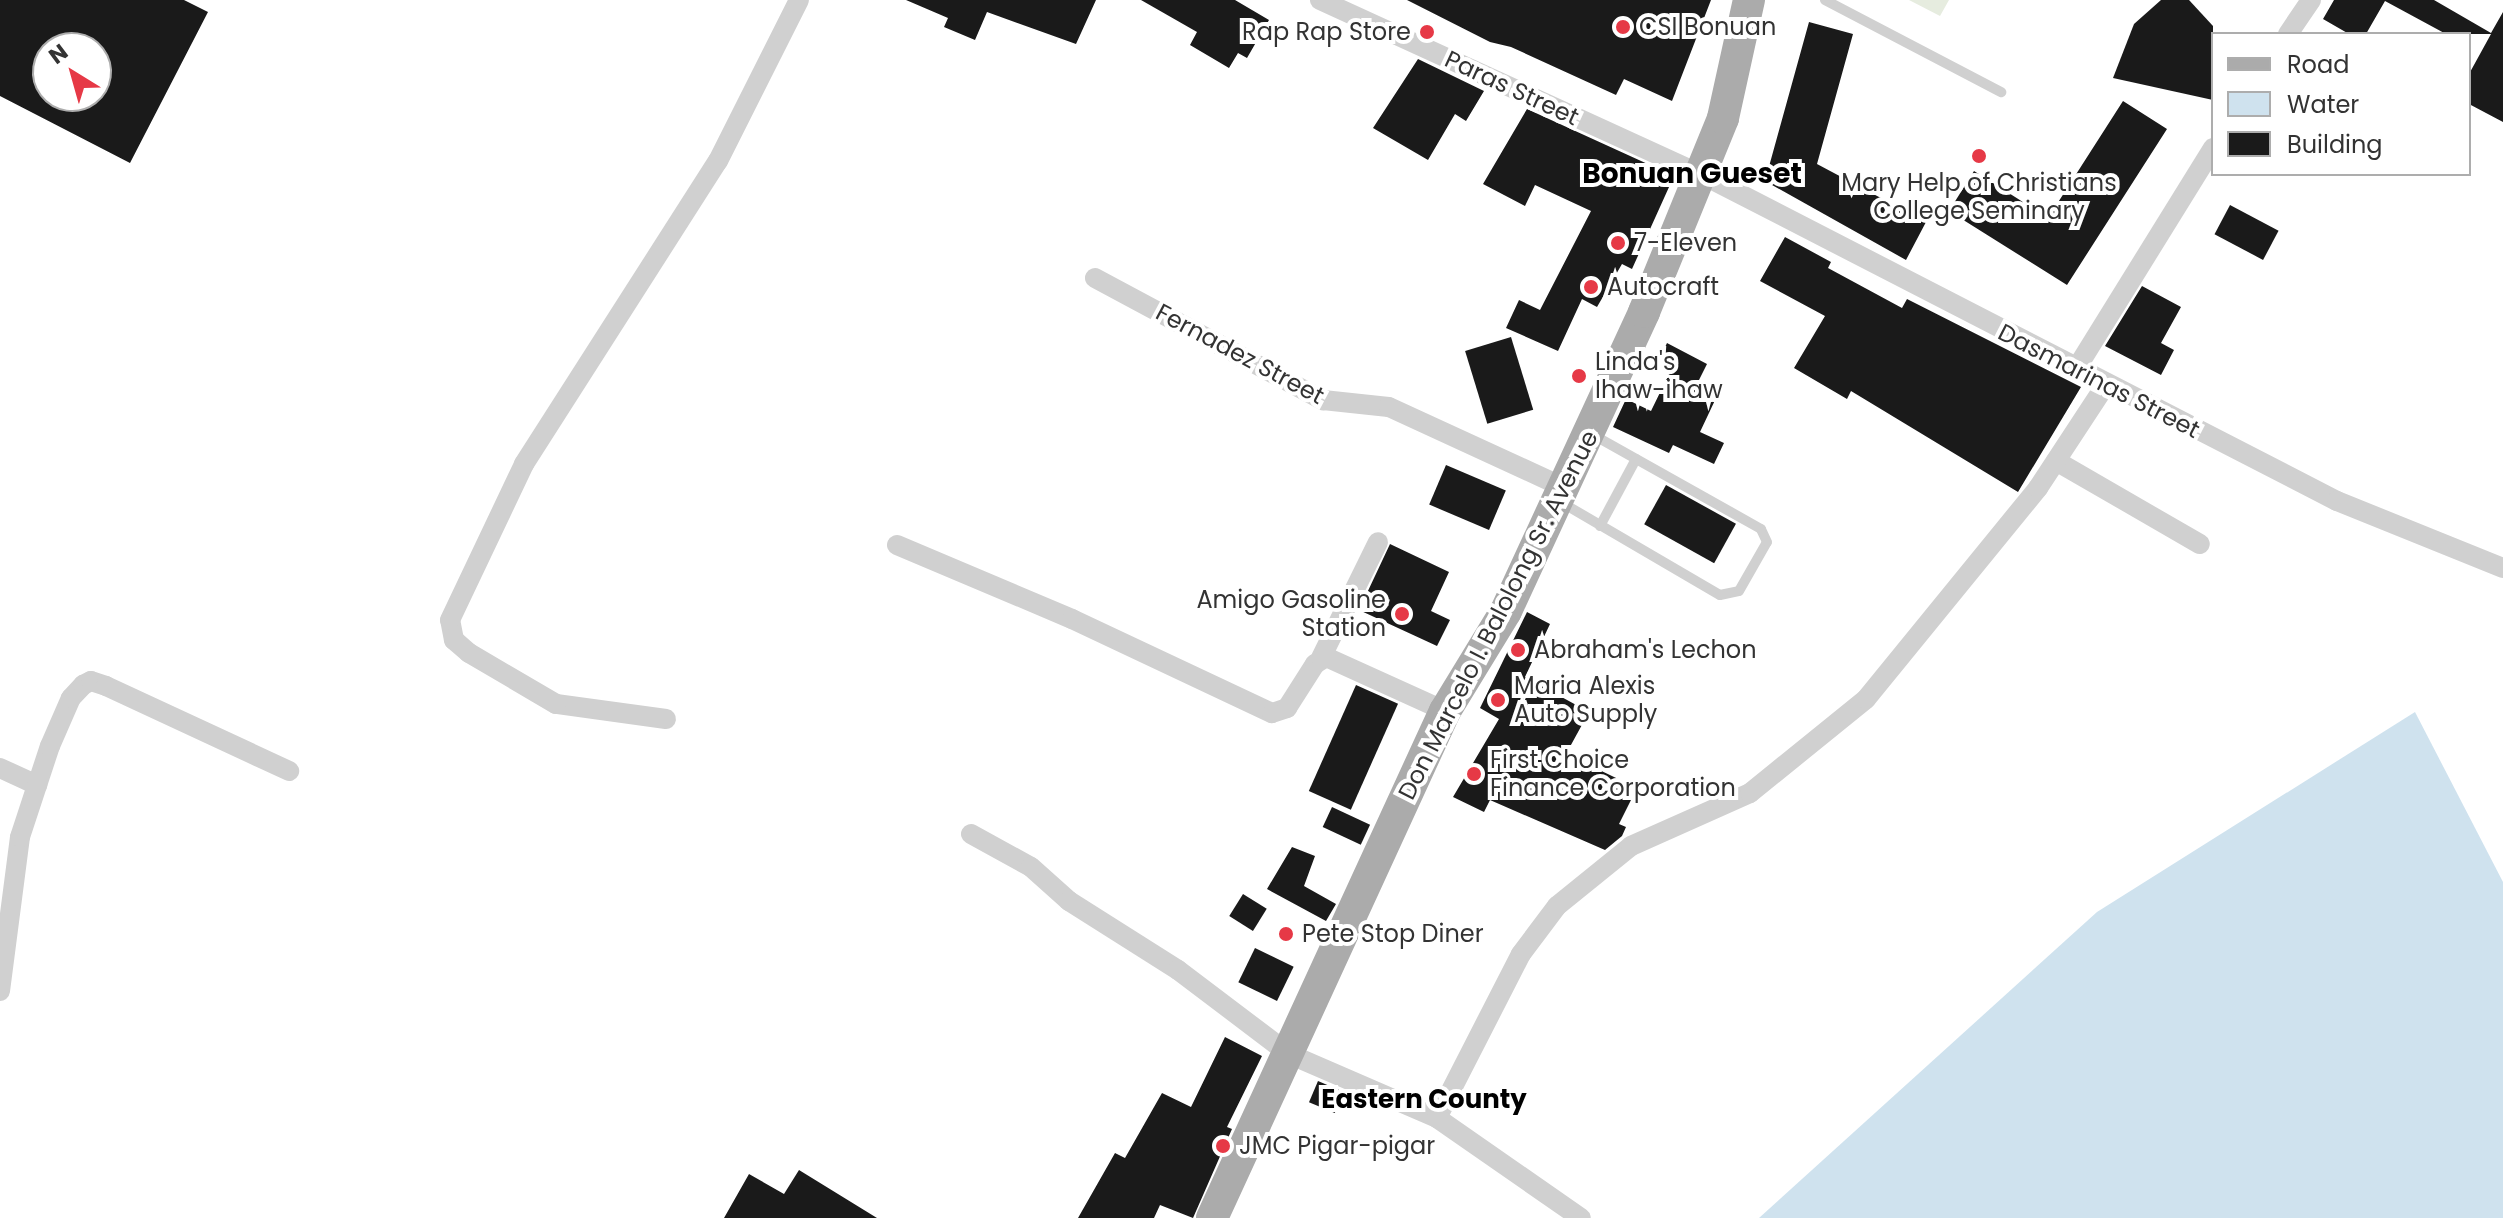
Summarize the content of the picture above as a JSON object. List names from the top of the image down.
{
  "streets": {
    "main road": ["Don Marcelo I. Balolong Sr. Avenue"],
    "street": ["Paras Street", "Fernadez Street", "Dasmarinas Street"]
  },
  "crossings": [
    ["Paras Street", "Dasmarinas Street"],
    ["Paras Street", "Don Marcelo I. Balolong Sr. Avenue"],
    ["Fernadez Street", "Don Marcelo I. Balolong Sr. Avenue"],
    ["Dasmarinas Street", "Don Marcelo I. Balolong Sr. Avenue"]
  ],
  "districts": ["Bonuan Gueset", "Eastern County"],
  "places": [
    "CSI Bonuan",
    "Rap Rap Store",
    "Mary Help of Christians College Seminary",
    "7-Eleven",
    "Autocraft",
    "Linda's Ihaw-ihaw",
    "Amigo Gasoline Station",
    "Abraham's Lechon",
    "Maria Alexis Auto Supply",
    "First Choice Finance Corporation",
    "Pete Stop Diner",
    "JMC Pigar-pigar"
  ],
  "legend": ["Road", "Water", "Building"],
  "north": "top left"
}
